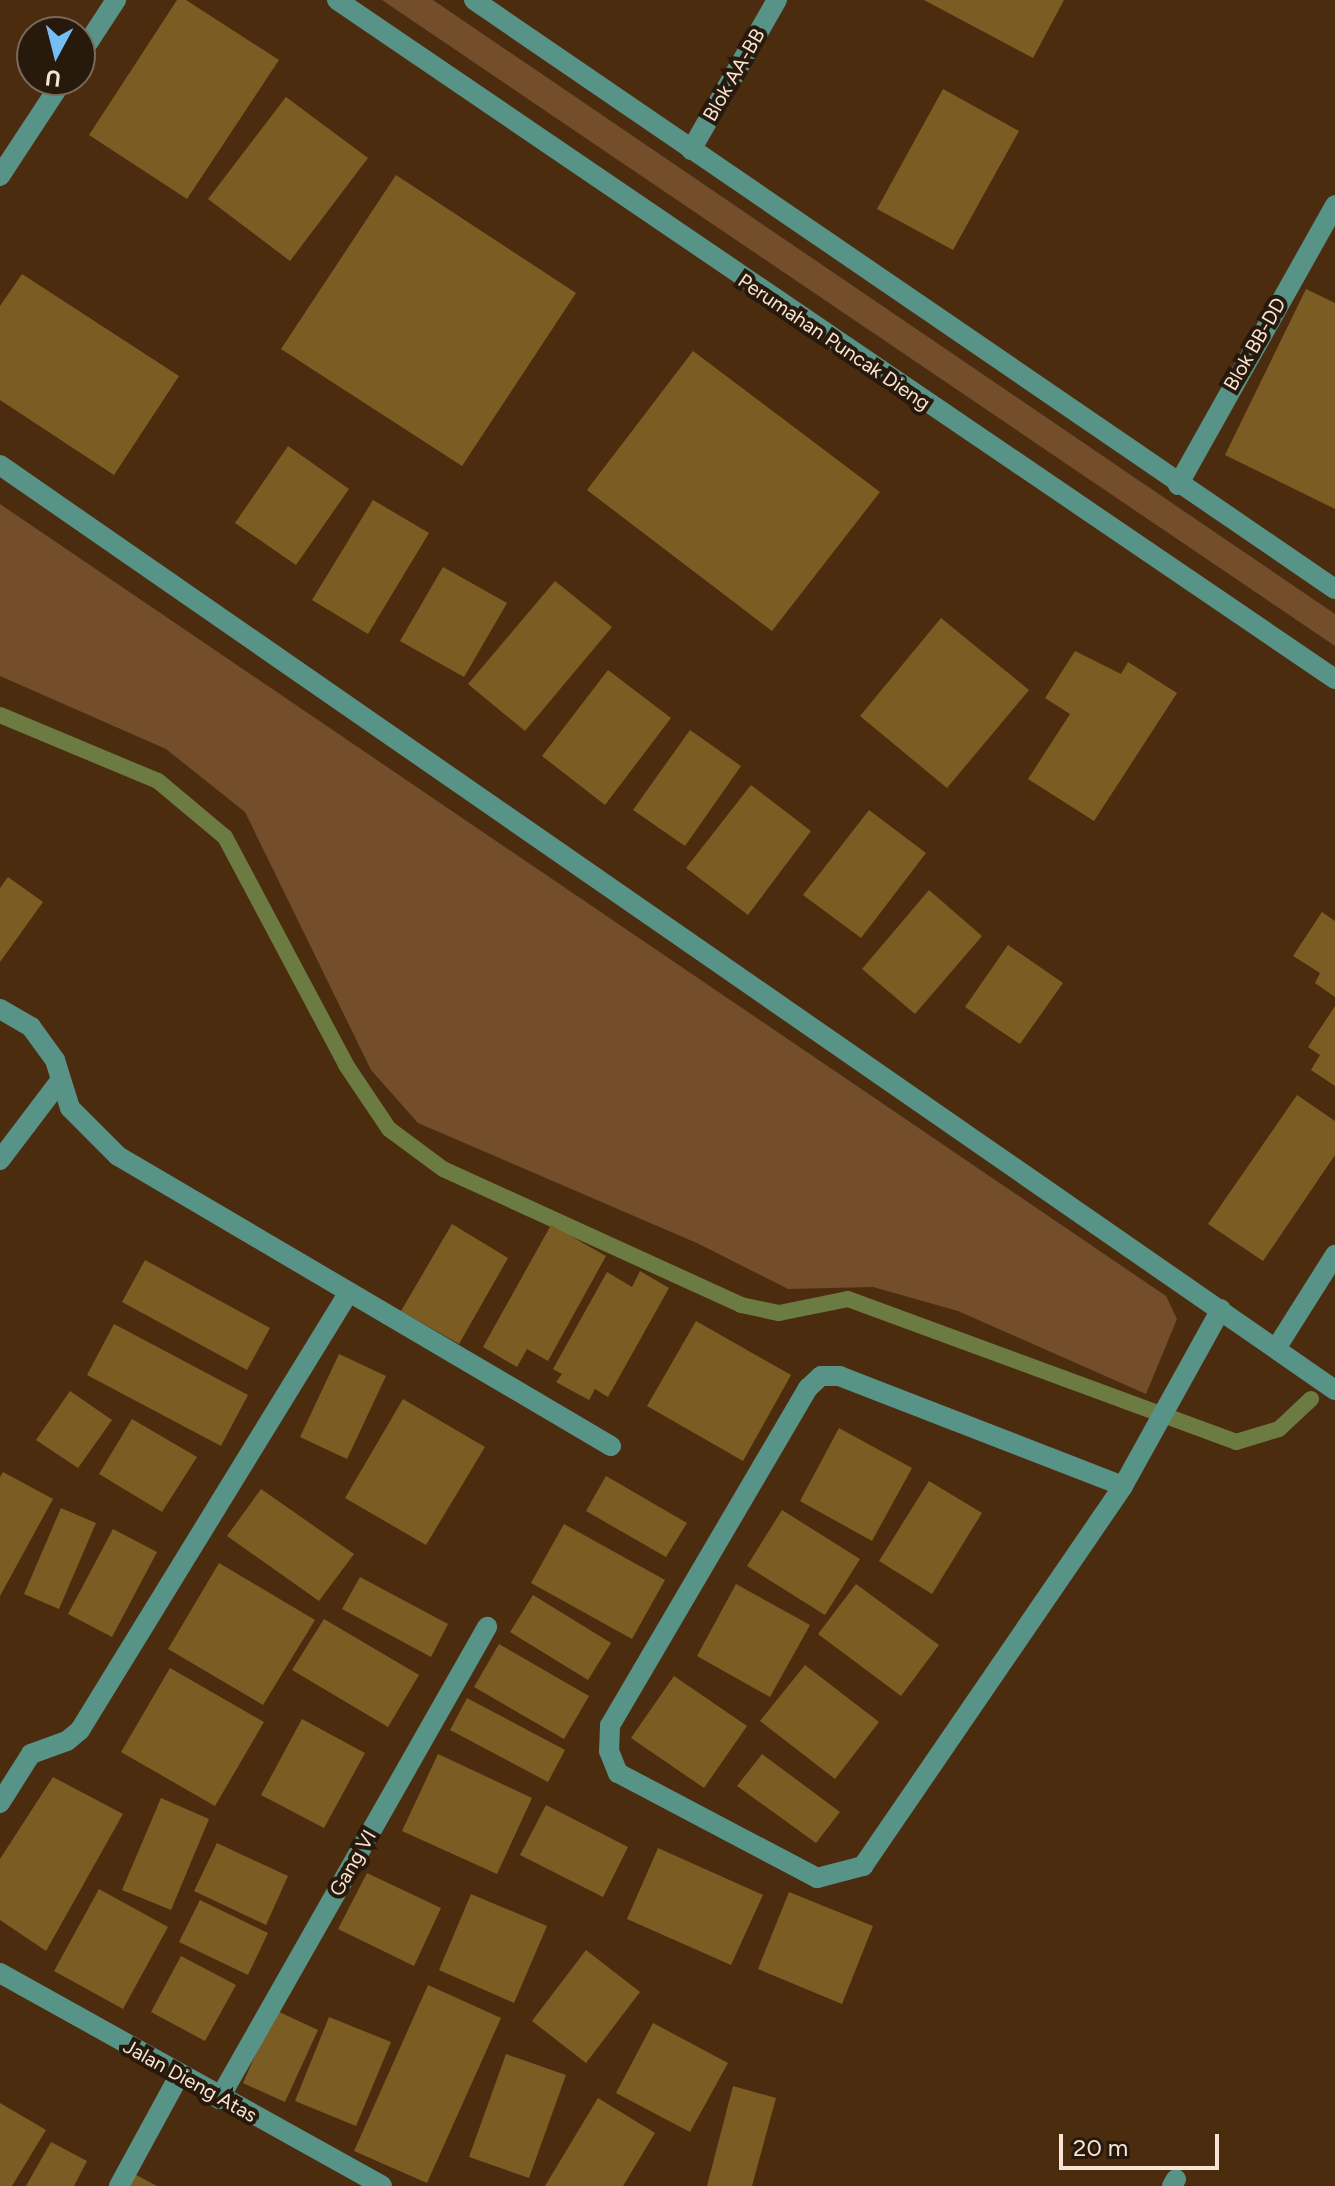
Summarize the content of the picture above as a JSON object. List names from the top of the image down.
{
  "streets": {
    "street": [
      "Blok AA-BB",
      "Perumahan Puncak Dieng",
      "Blok BB-DD",
      "Gang VI",
      "Jalan Dieng Atas"
    ]
  },
  "crossings": [
    ["Gang VI", "Jalan Dieng Atas"]
  ],
  "scale_bar": "20 m",
  "north": "bottom"
}
